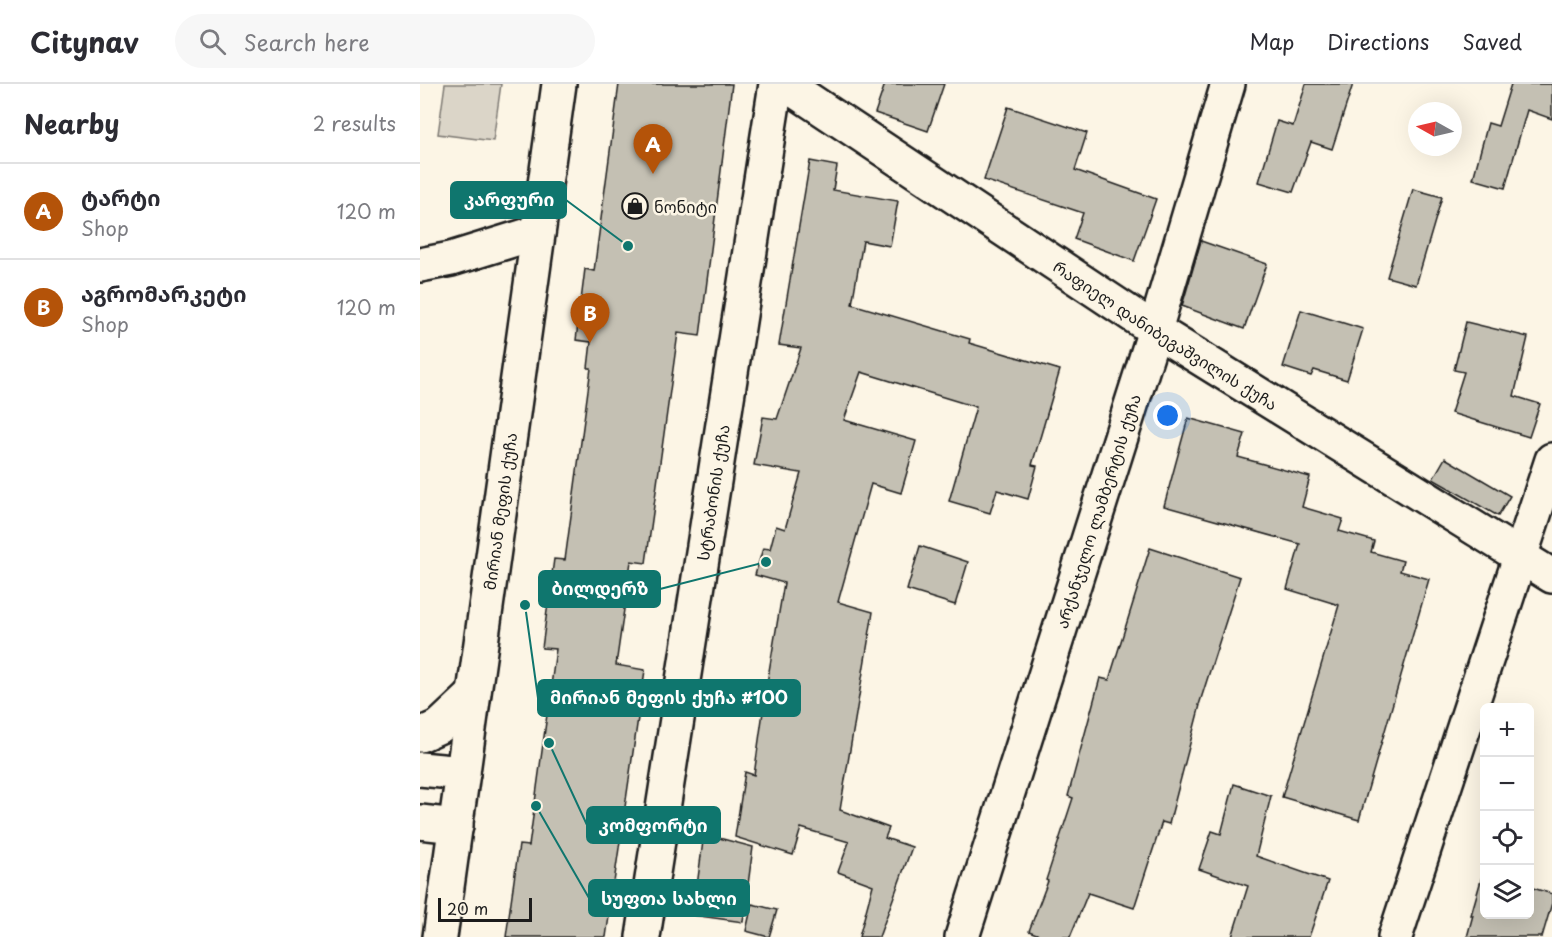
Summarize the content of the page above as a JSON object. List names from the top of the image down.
{
  "streets": {
    "street": [
      "რაფიელ დანიბეგაშვილის ქუჩა",
      "სტრაბონის ქუჩა",
      "მირიან მეფის ქუჩა",
      "არქანჯელო ლამბერტის ქუჩა"
    ]
  },
  "crossings": [
    ["რაფიელ დანიბეგაშვილის ქუჩა", "არქანჯელო ლამბერტის ქუჩა"]
  ],
  "places": {
    "shop": ["ნონიტი"],
    "other": [
      "კარფური",
      "ბილდერზ",
      "მირიან მეფის ქუჩა #100",
      "კომფორტი",
      "სუფთა სახლი"
    ]
  },
  "scale_bar": "20 m",
  "north": "left",
  "page": {
    "header": "Citynav",
    "search": "Search here",
    "nav": ["Map", "Directions", "Saved"],
    "heading": ["Nearby", "2 results"],
    "pins": ["A", "B"],
    "list": [
      {
        "mark": "A",
        "name": "ტარტი",
        "note": "Shop",
        "value": "120 m"
      },
      {
        "mark": "B",
        "name": "აგრომარკეტი",
        "note": "Shop",
        "value": "120 m"
      }
    ],
    "map_buttons": ["+", "−"],
    "scale": "20 m"
  }
}
